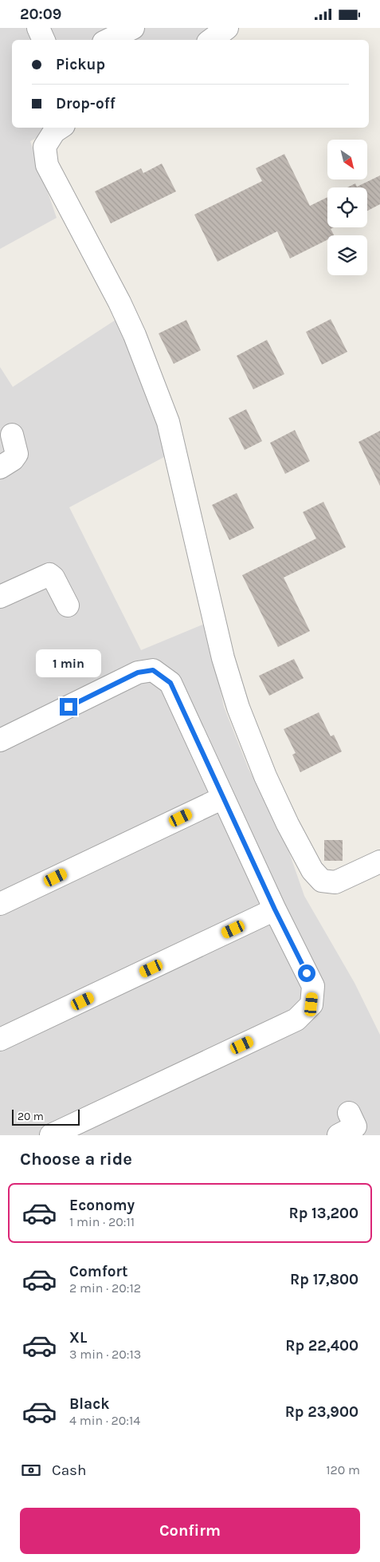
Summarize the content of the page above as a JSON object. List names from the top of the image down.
{
  "scale_bar": "20 m",
  "north": "bottom right",
  "page": {
    "status": "20:09",
    "banner": ["Pickup", "Drop-off"],
    "bubble": "1 min",
    "scale": "20 m",
    "heading": "Choose a ride",
    "list": [
      {
        "name": "Economy",
        "note": "1 min · 20:11",
        "value": "Rp 13,200"
      },
      {
        "name": "Comfort",
        "note": "2 min · 20:12",
        "value": "Rp 17,800"
      },
      {
        "name": "XL",
        "note": "3 min · 20:13",
        "value": "Rp 22,400"
      },
      {
        "name": "Black",
        "note": "4 min · 20:14",
        "value": "Rp 23,900"
      }
    ],
    "pay": ["Cash", "120 m"],
    "buttons": "Confirm"
  }
}
